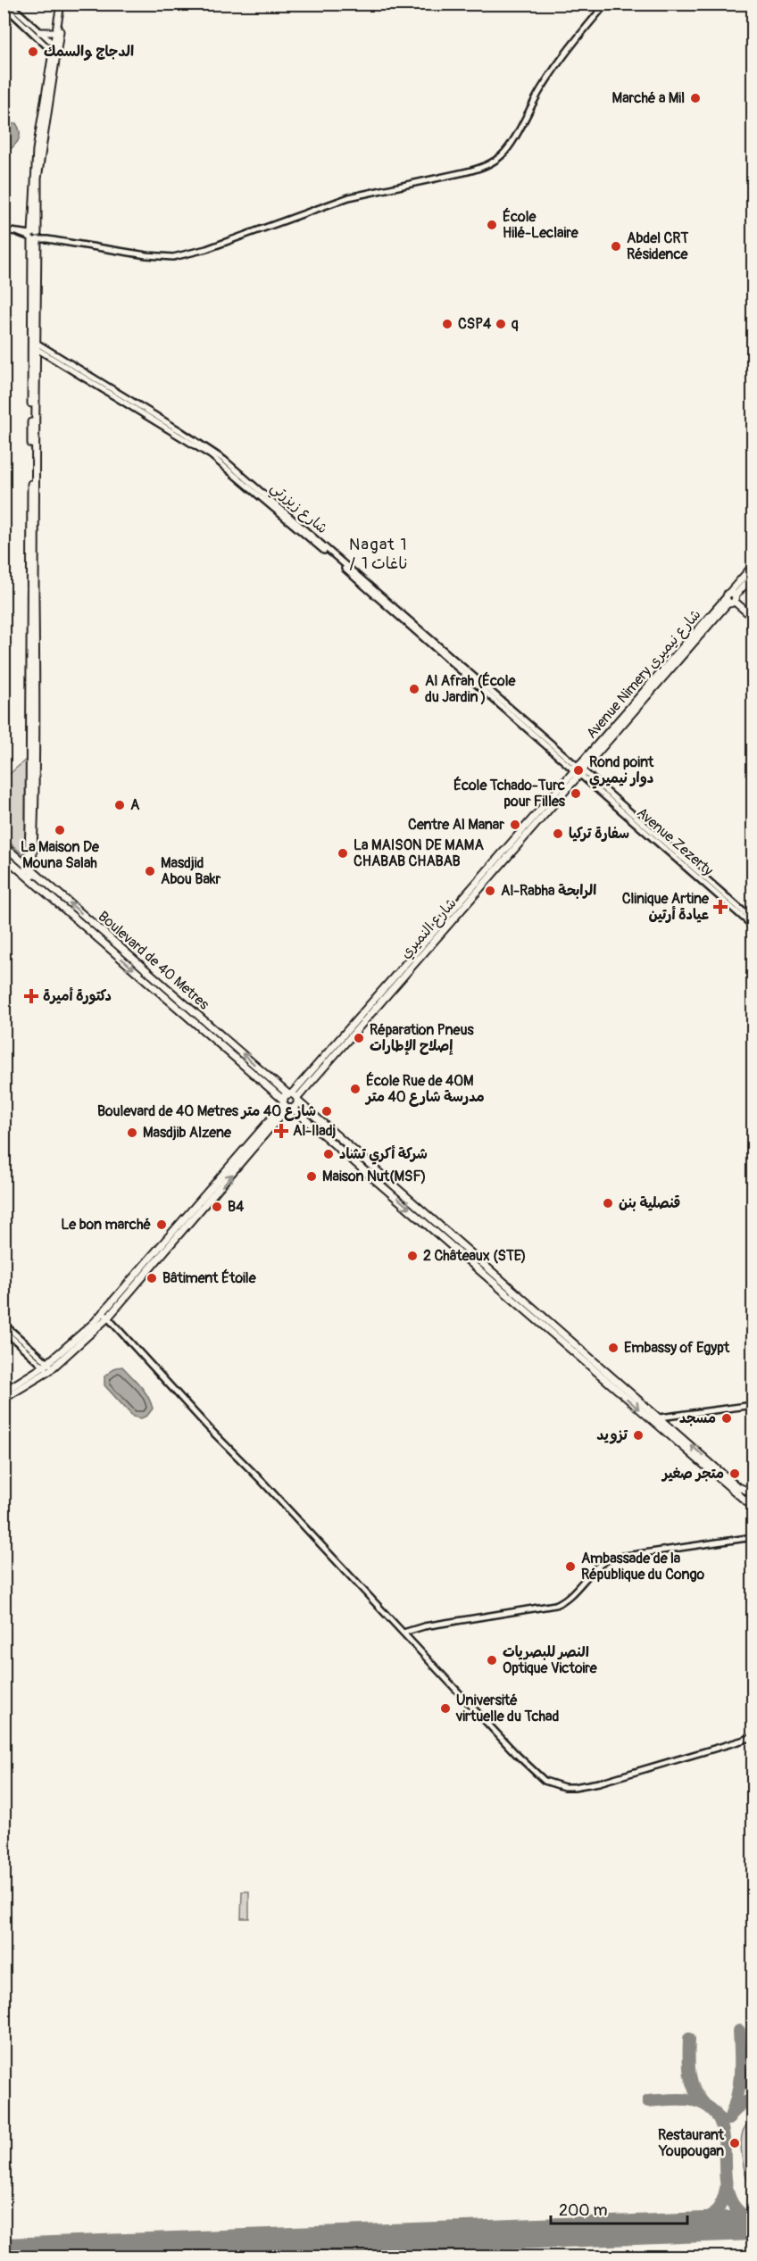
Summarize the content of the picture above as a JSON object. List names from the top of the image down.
{
  "streets": {
    "main road": ["Avenue Nimery شارع نيميري", "شارع النميري", "Boulevard de 40 Metres"],
    "street": ["شارع زيزرتي", "Avenue Zezerty"]
  },
  "crossings": [
    ["شارع زيزرتي", "Avenue Nimery شارع نيميري"],
    ["شارع زيزرتي", "Avenue Zezerty"],
    ["شارع زيزرتي", "شارع النميري"],
    ["Avenue Nimery شارع نيميري", "Avenue Zezerty"],
    ["Avenue Nimery شارع نيميري", "شارع النميري"],
    ["Avenue Zezerty", "شارع النميري"],
    ["شارع النميري", "Boulevard de 40 Metres"]
  ],
  "districts": ["Nagat 1 / ناغات 1"],
  "places": {
    "other": [
      "الدجاج والسمك",
      "Marché a Mil",
      "École Hilé-Leclaire",
      "Abdel CRT Résidence",
      "CSP4",
      "q",
      "Al Afrah (École du Jardin )",
      "Rond point دوار نيميري",
      "École Tchado-Turc pour Filles",
      "A",
      "Centre Al Manar",
      "La Maison De Mouna Salah",
      "سفارة تركيا",
      "La MAISON DE MAMA CHABAB CHABAB",
      "Masdjid Abou Bakr",
      "Al-Rabha الرابحة",
      "Réparation Pneus إصلاح الإطارات",
      "École Rue de 40M مدرسة شارع 40 متر",
      "Boulevard de 40 Metres شارع 40 متر",
      "Masdjib Alzene",
      "شركة أكري تشاد",
      "Maison Nut(MSF)",
      "قنصلية بنن",
      "B4",
      "Le bon marché",
      "2 Châteaux (STE)",
      "Bâtiment Étoile",
      "Embassy of Egypt",
      "مسجد",
      "تزويد",
      "متجر صغير",
      "Ambassade de la République du Congo",
      "النصر للبصريات Optique Victoire",
      "Université virtuelle du Tchad",
      "Restaurant Youpougan"
    ],
    "health": ["Clinique Artine عيادة أرتين", "دكتورة أميرة", "Al-Iladj"]
  },
  "scale_bar": "200 m"
}
